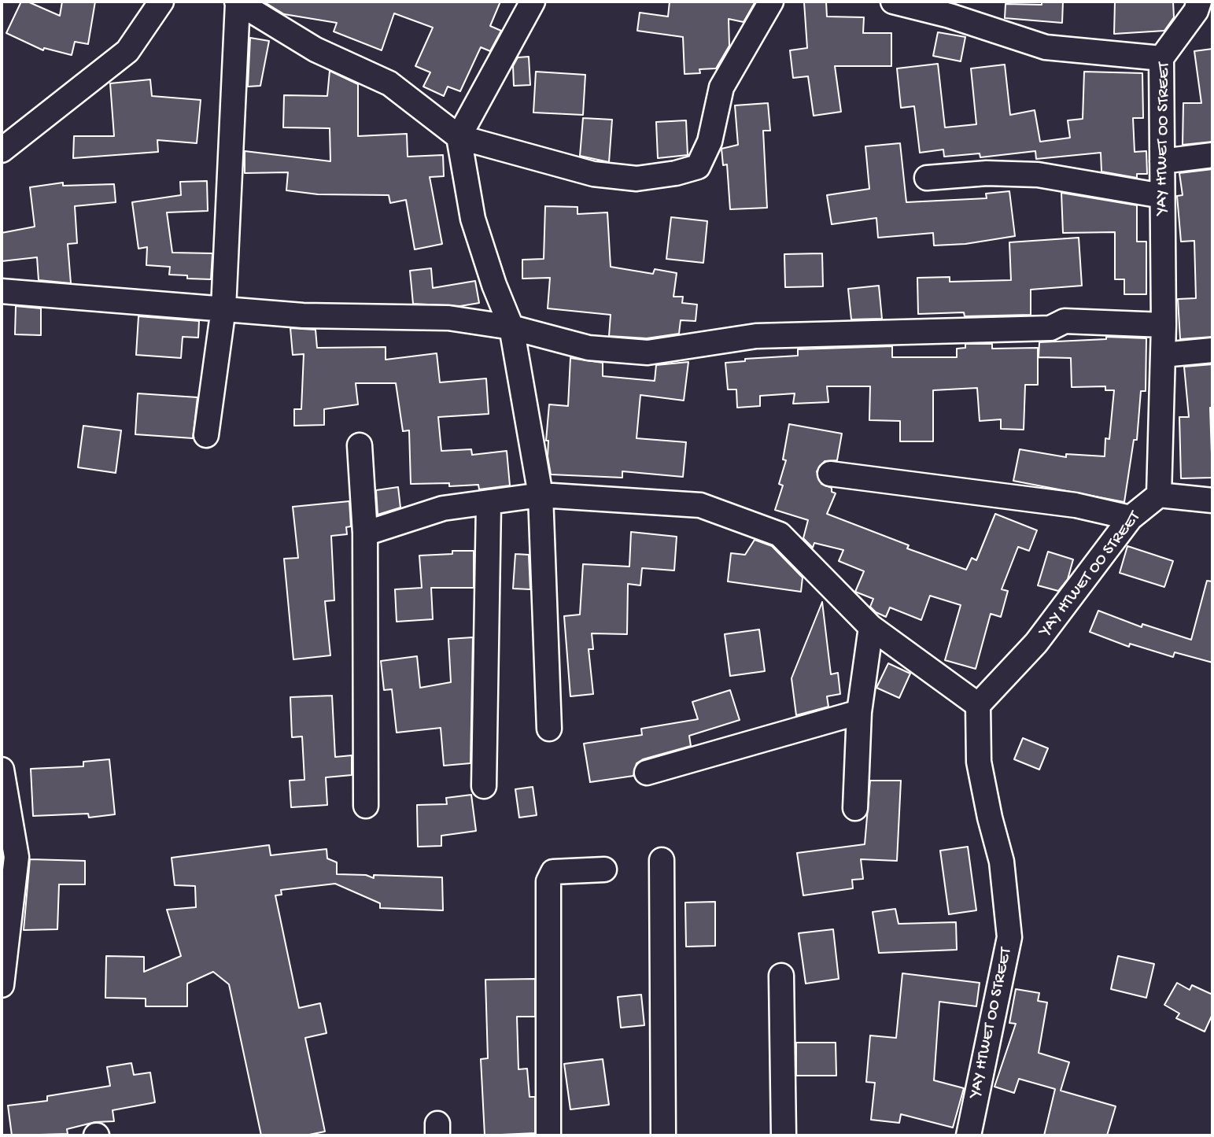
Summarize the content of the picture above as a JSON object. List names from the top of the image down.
{
  "streets": {
    "street": ["YAY HTWET OO STREET"]
  }
}
